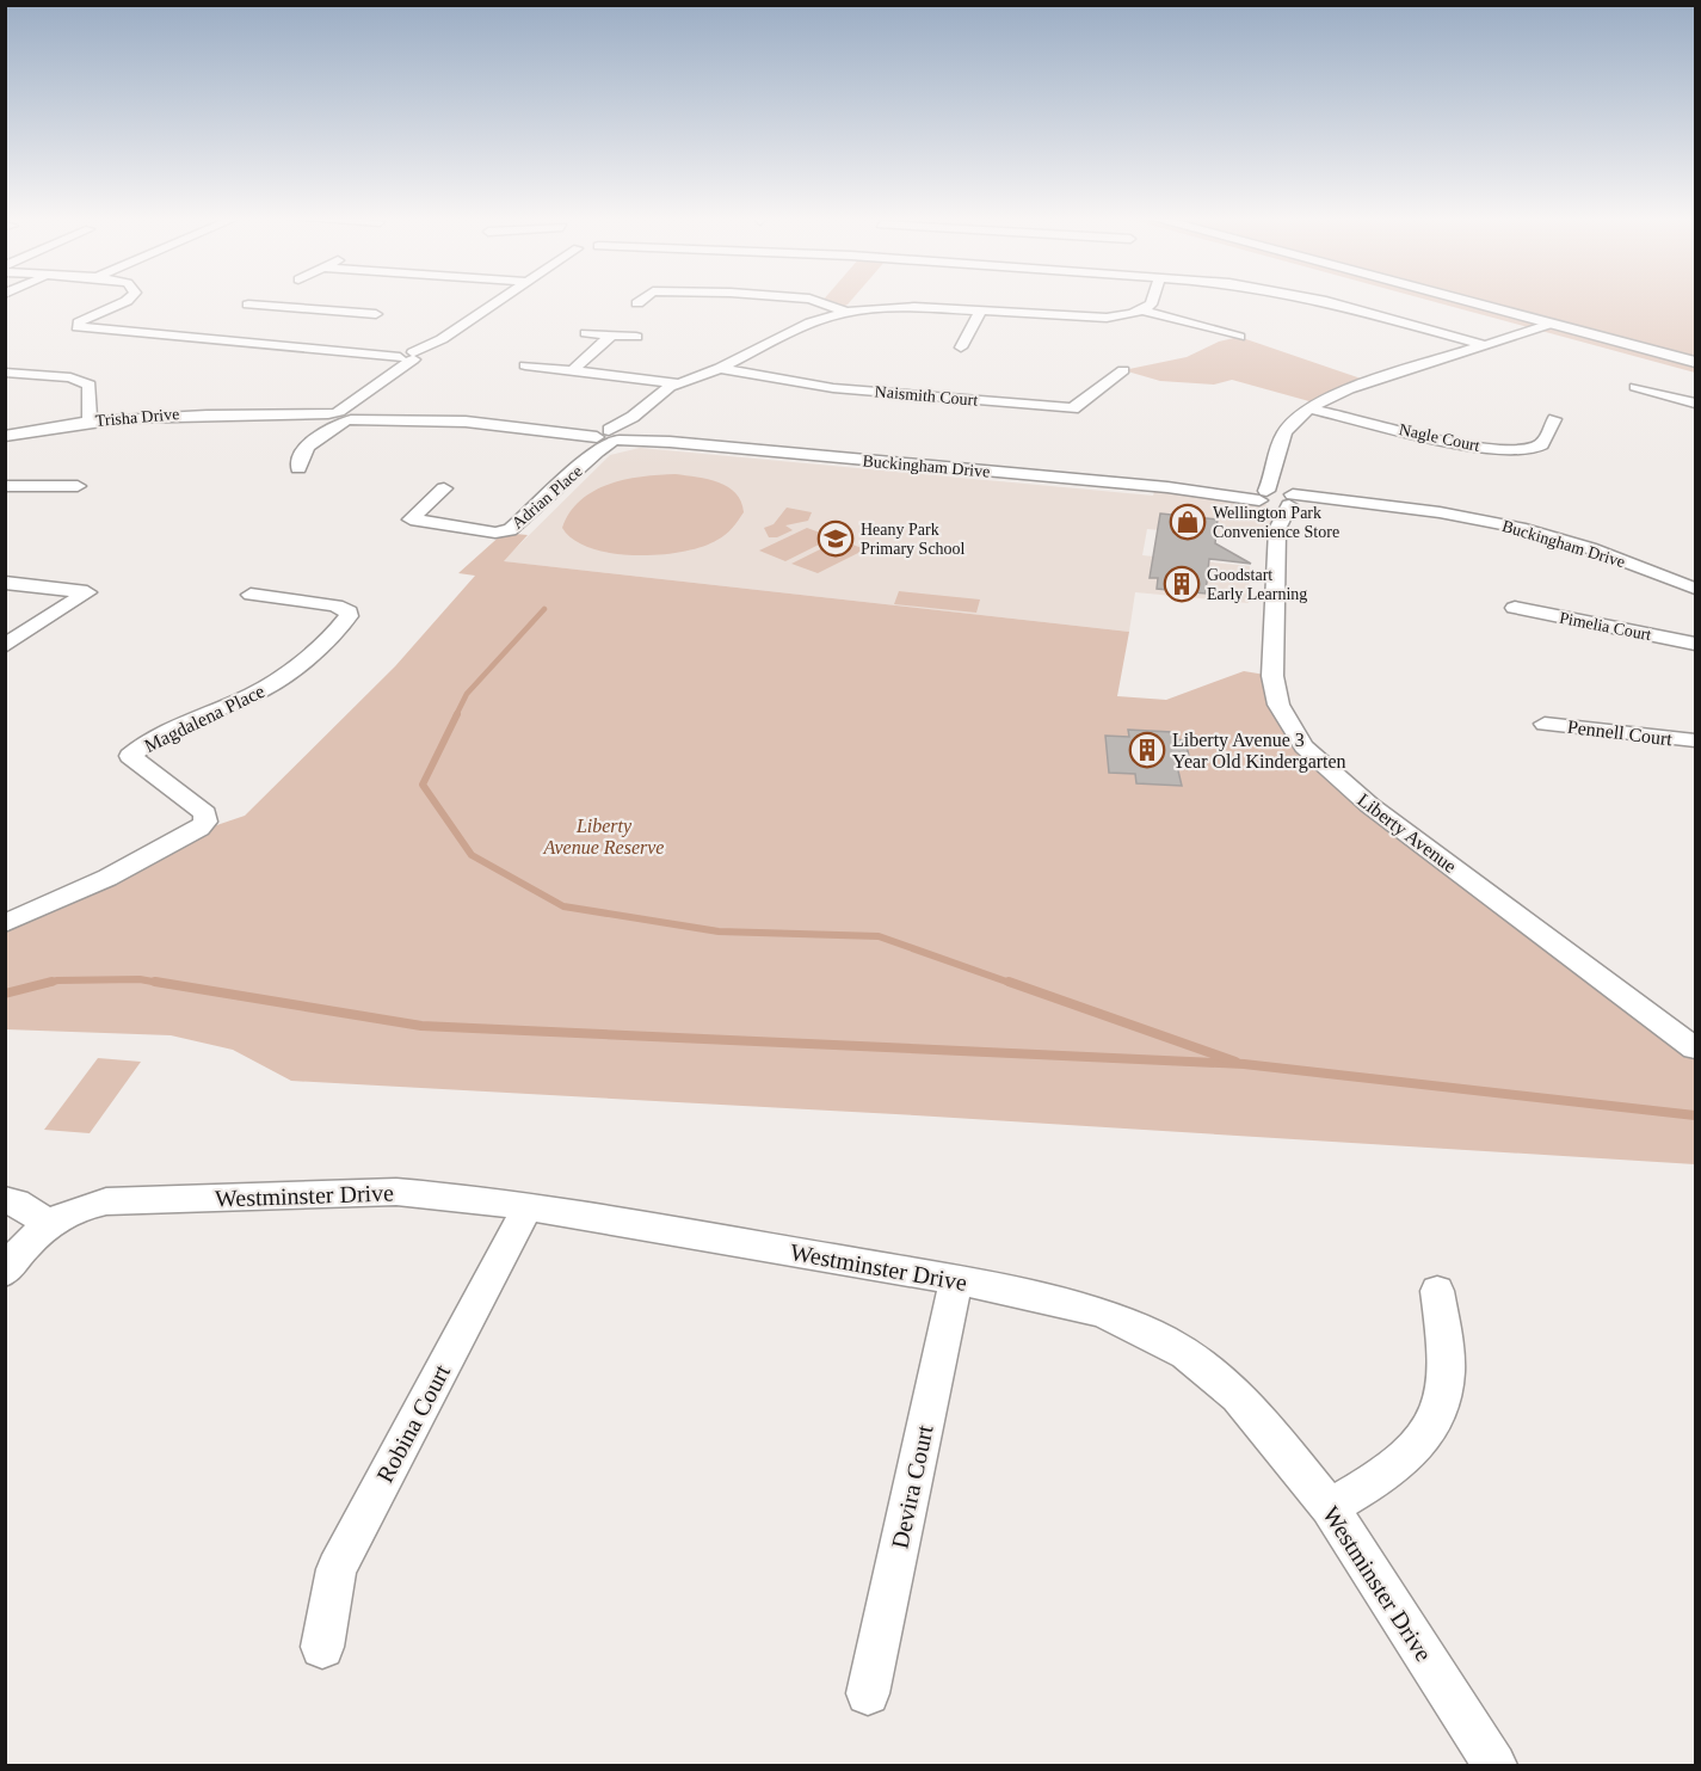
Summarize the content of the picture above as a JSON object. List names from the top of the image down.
{
  "streets": {
    "street": [
      "Naismith Court",
      "Trisha Drive",
      "Nagle Court",
      "Buckingham Drive",
      "Adrian Place",
      "Pimelia Court",
      "Magdalena Place",
      "Pennell Court",
      "Liberty Avenue",
      "Westminster Drive",
      "Robina Court",
      "Devira Court"
    ]
  },
  "crossings": [
    ["Trisha Drive", "Buckingham Drive"],
    ["Trisha Drive", "Adrian Place"],
    ["Buckingham Drive", "Adrian Place"],
    ["Buckingham Drive", "Liberty Avenue"],
    ["Westminster Drive", "Robina Court"],
    ["Westminster Drive", "Devira Court"]
  ],
  "parks": ["Liberty Avenue Reserve"],
  "places": {
    "shop": ["Wellington Park Convenience Store"],
    "school or university": ["Heany Park Primary School"],
    "building": ["Goodstart Early Learning", "Liberty Avenue 3 Year Old Kindergarten"]
  }
}
